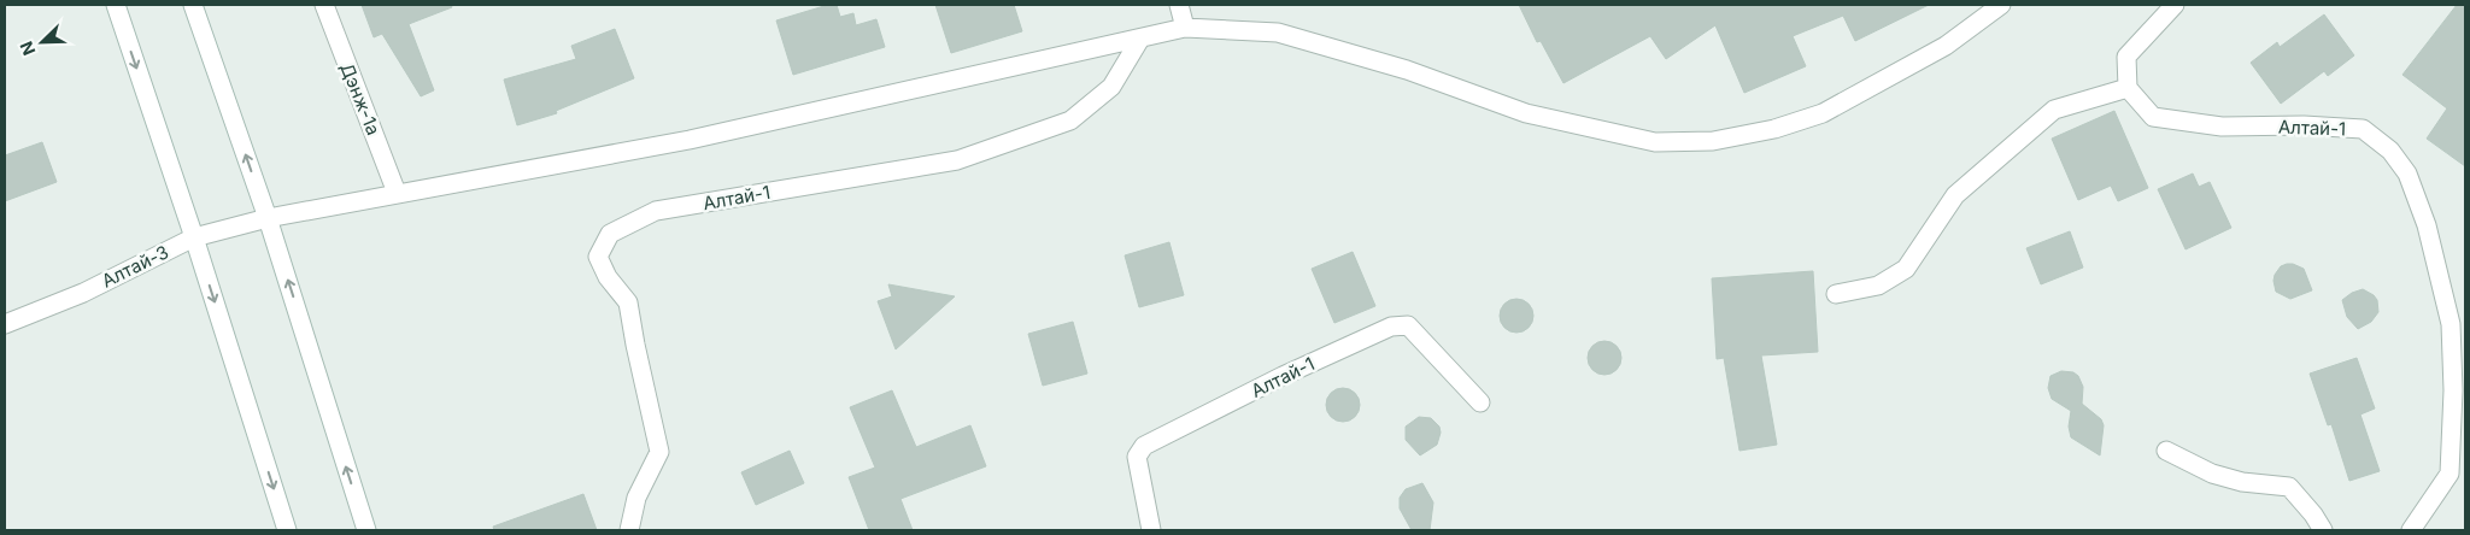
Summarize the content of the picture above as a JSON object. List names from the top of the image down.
{
  "streets": {
    "street": ["Дэнж-1а", "Алтай-1", "Алтай-3"]
  },
  "crossings": [
    ["Дэнж-1а", "Алтай-3"],
    ["Алтай-1", "Алтай-3"]
  ],
  "north": "bottom left"
}
